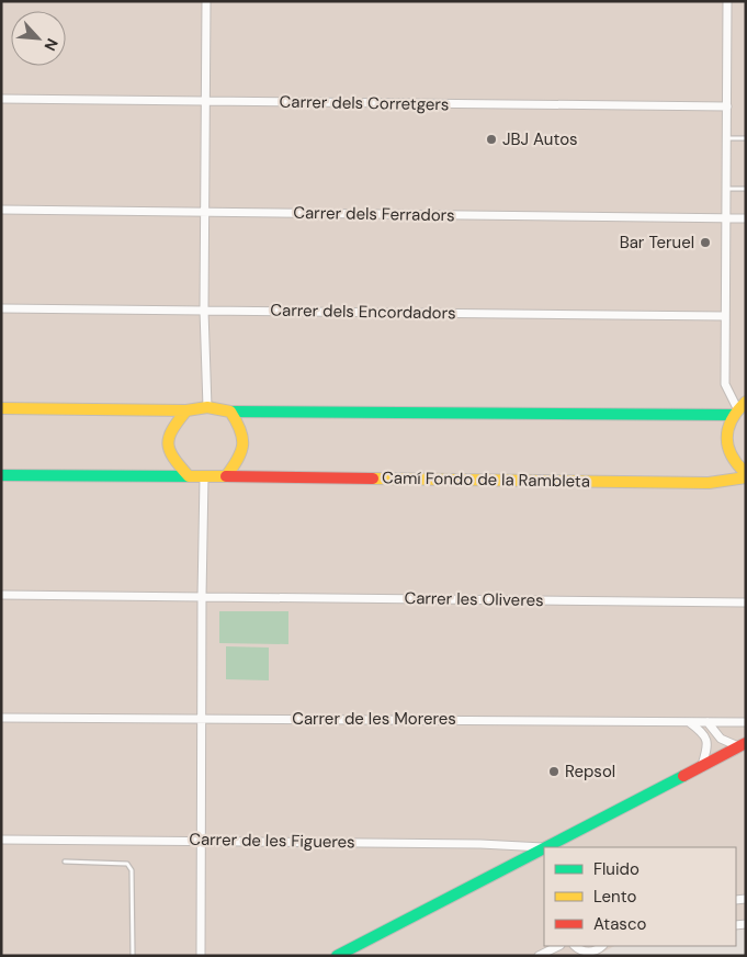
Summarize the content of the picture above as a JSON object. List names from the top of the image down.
{
  "streets": {
    "street": [
      "Carrer dels Corretgers",
      "Carrer dels Ferradors",
      "Carrer dels Encordadors",
      "Camí Fondo de la Rambleta",
      "Carrer les Oliveres",
      "Carrer de les Moreres",
      "Carrer de les Figueres"
    ]
  },
  "places": ["JBJ Autos", "Bar Teruel", "Repsol"],
  "legend": ["Fluido", "Lento", "Atasco"],
  "north": "bottom right"
}
